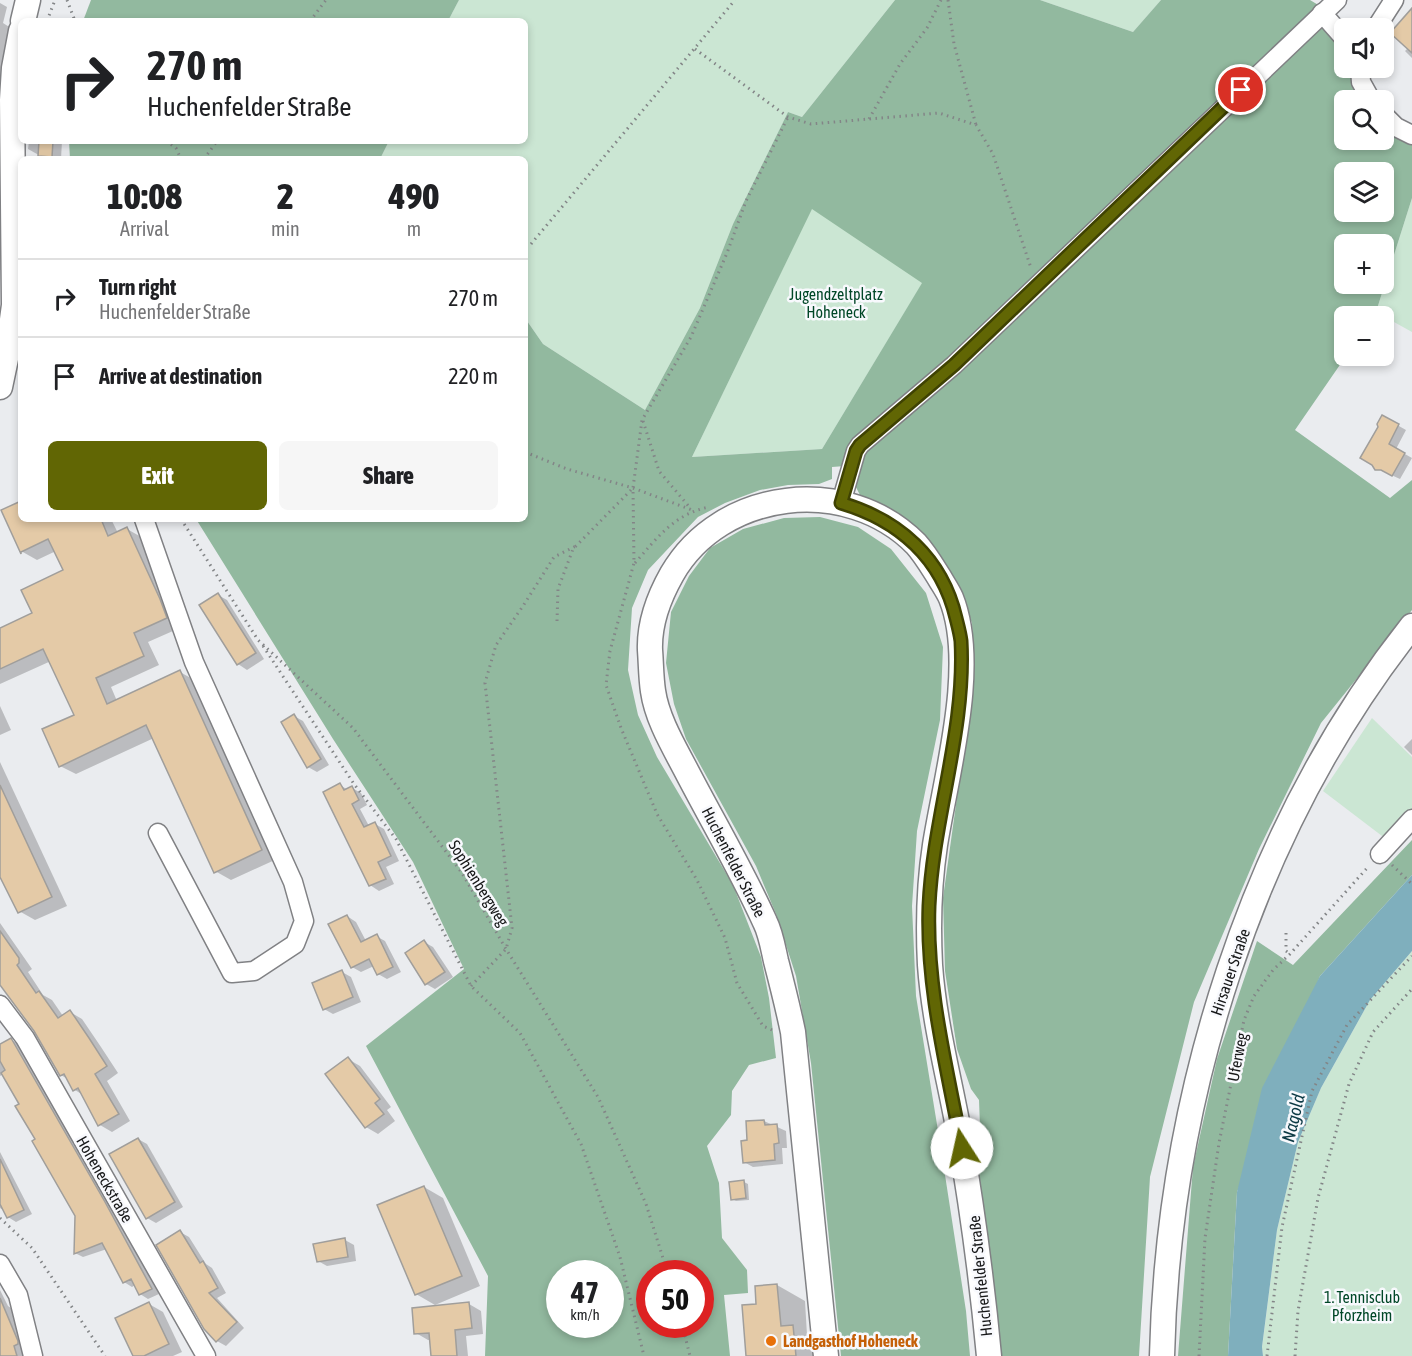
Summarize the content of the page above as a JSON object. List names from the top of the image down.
{
  "streets": {
    "main road": ["Huchenfelder Straße", "Hirsauer Straße"],
    "street": ["Hoheneckstraße"],
    "path": ["Sophienbergweg", "Uferweg"]
  },
  "water": ["Nagold"],
  "parks": ["Jugendzeltplatz Hoheneck", "1. Tennisclub Pforzheim"],
  "places": ["Landgasthof Hoheneck"],
  "page": {
    "map_buttons": ["+", "−"],
    "turn": ["270 m", "Huchenfelder Straße"],
    "eta": [
      "10:08",
      "Arrival",
      "2",
      "min",
      "490",
      "m"
    ],
    "list": [
      {
        "name": "Turn right",
        "note": "Huchenfelder Straße",
        "value": "270 m"
      },
      {
        "name": "Arrive at destination",
        "value": "220 m"
      }
    ],
    "buttons": ["Exit", "Share"],
    "speed": "47 km/h",
    "limit": "50"
  }
}
